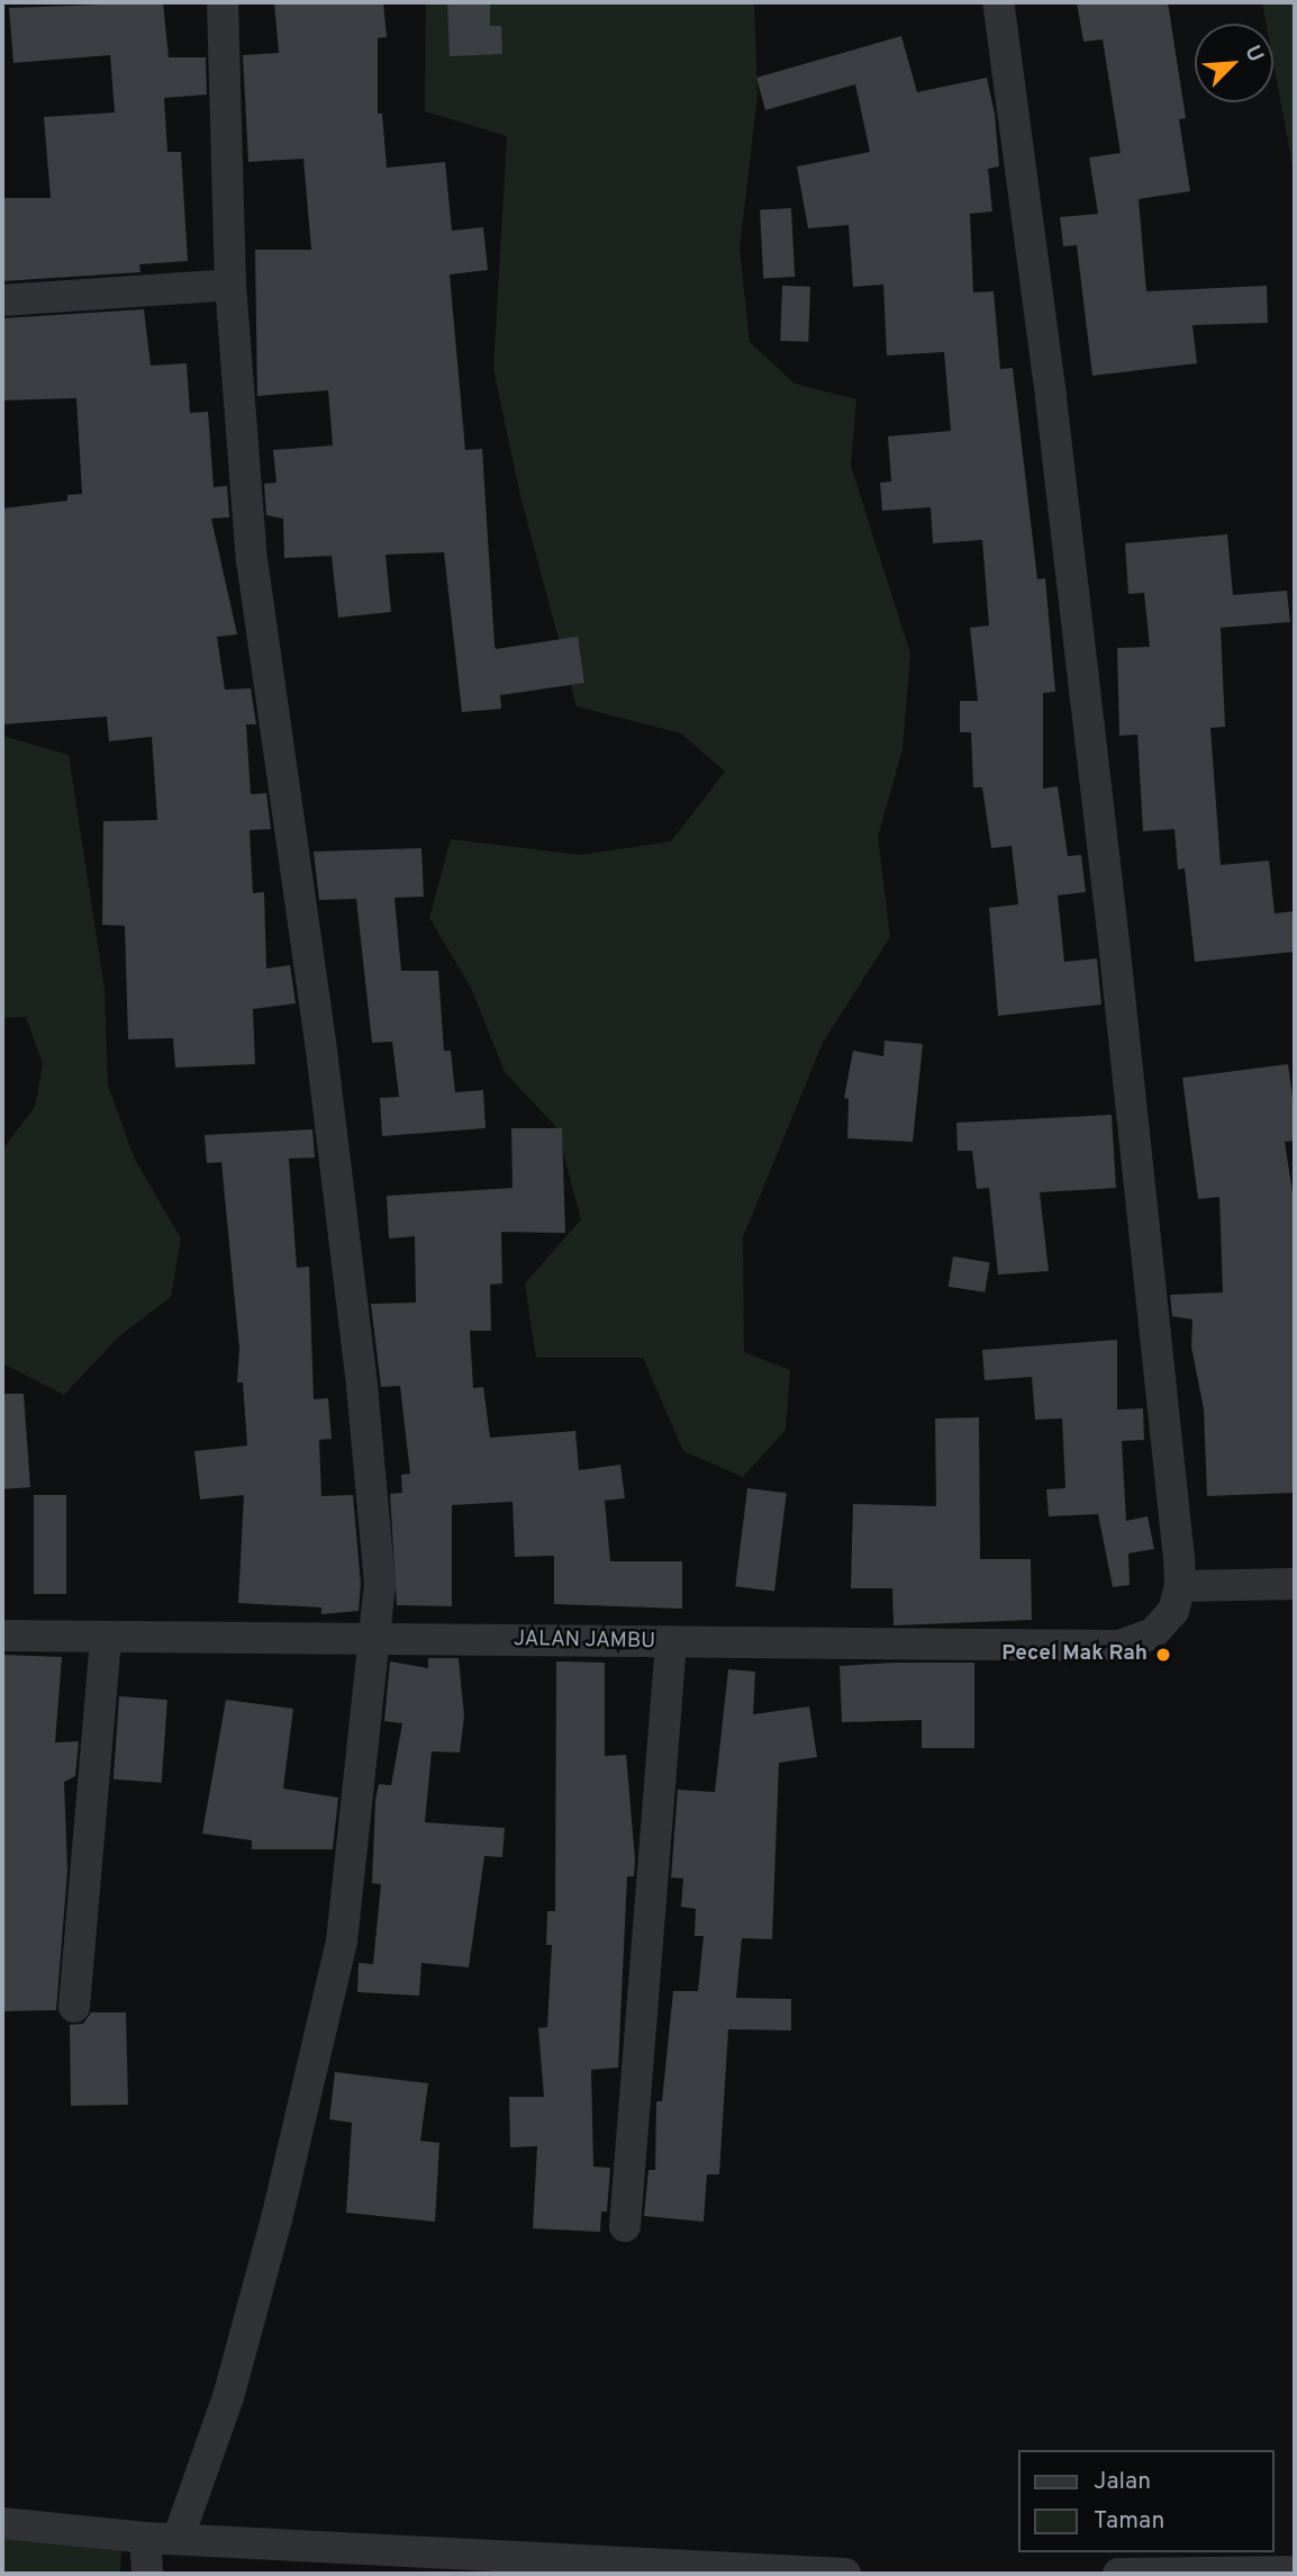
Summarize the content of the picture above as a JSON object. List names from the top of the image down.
{
  "streets": {
    "street": ["JALAN JAMBU"]
  },
  "places": ["Pecel Mak Rah"],
  "legend": ["Jalan", "Taman"],
  "north": "top right"
}
